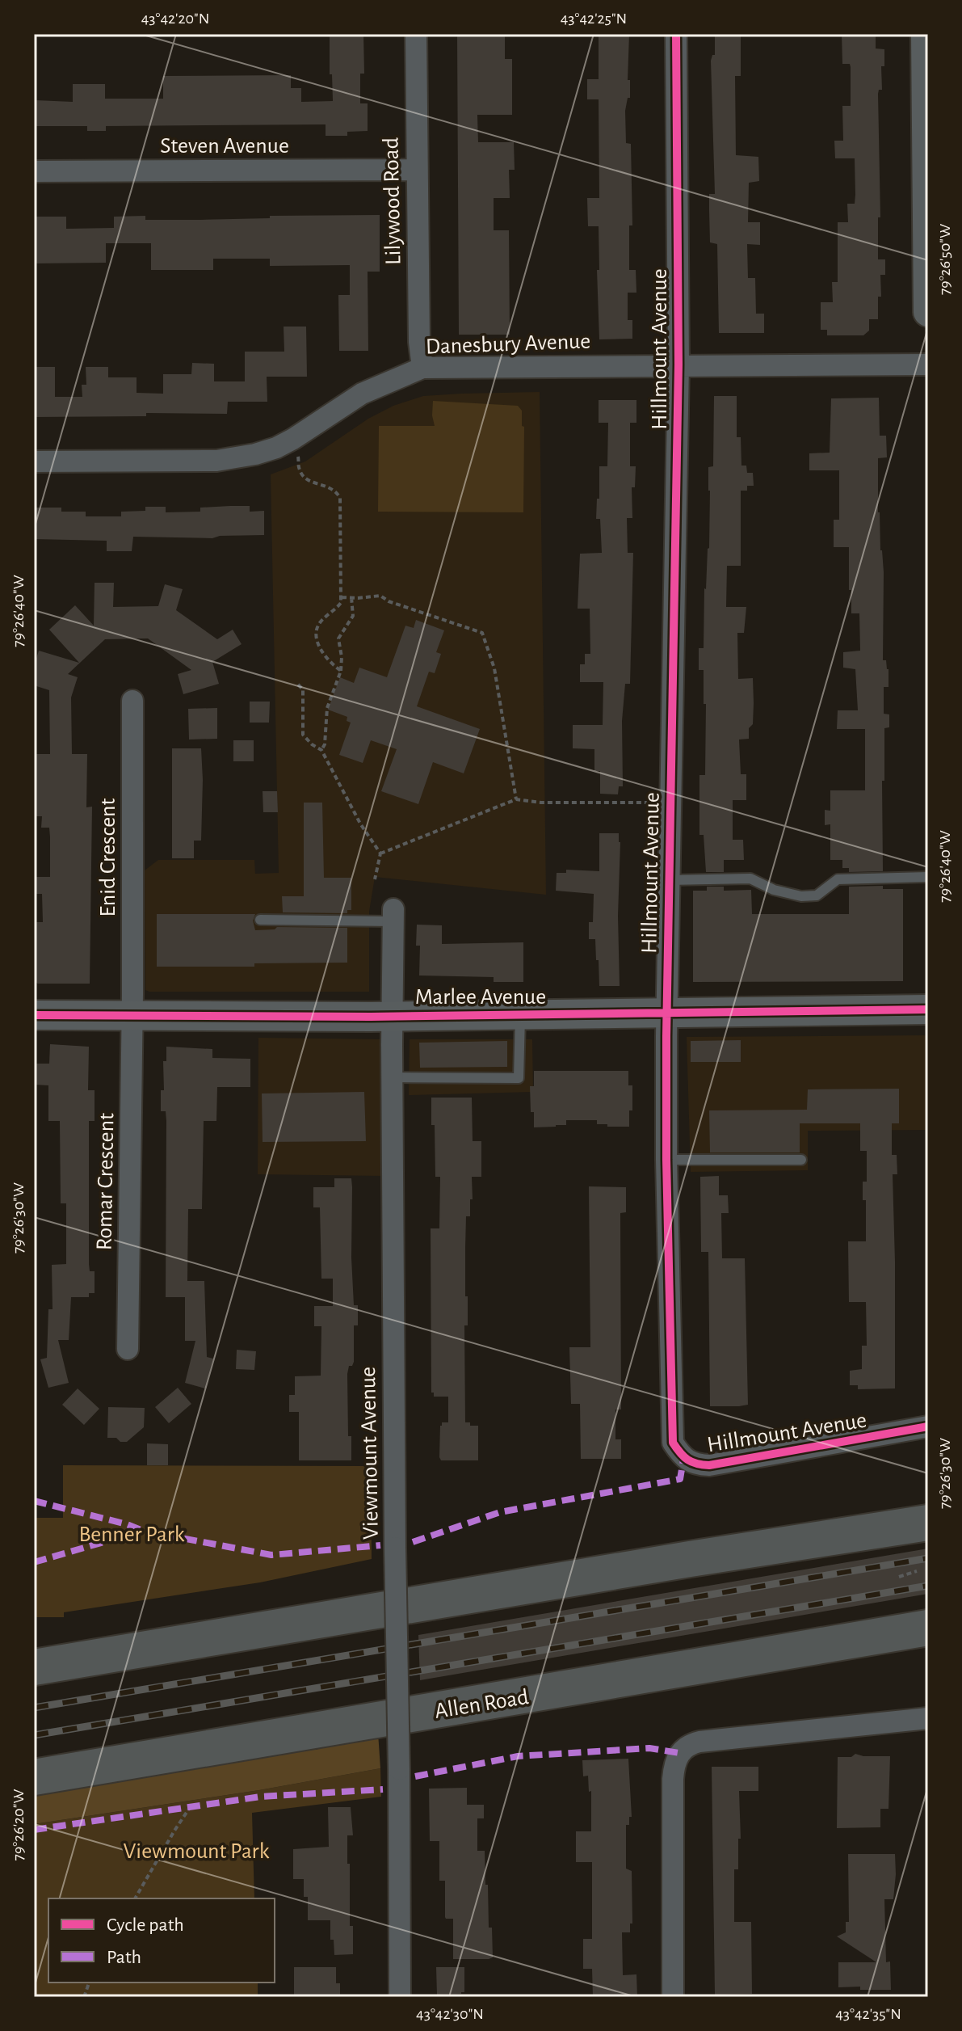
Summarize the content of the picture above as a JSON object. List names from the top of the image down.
{
  "streets": {
    "highway": ["Allen Road"],
    "street": [
      "Steven Avenue",
      "Lilywood Road",
      "Danesbury Avenue",
      "Hillmount Avenue",
      "Enid Crescent",
      "Marlee Avenue",
      "Romar Crescent",
      "Viewmount Avenue"
    ]
  },
  "crossings": [
    ["Steven Avenue", "Lilywood Road"],
    ["Lilywood Road", "Danesbury Avenue"],
    ["Danesbury Avenue", "Hillmount Avenue"],
    ["Hillmount Avenue", "Marlee Avenue"],
    ["Enid Crescent", "Marlee Avenue"],
    ["Enid Crescent", "Romar Crescent"],
    ["Marlee Avenue", "Romar Crescent"],
    ["Marlee Avenue", "Viewmount Avenue"]
  ],
  "parks": ["Benner Park", "Viewmount Park"],
  "legend": ["Cycle path", "Path"],
  "coordinates": [
    "43°42'20\"N",
    "43°42'25\"N",
    "79°26'50\"W",
    "79°26'40\"W",
    "79°26'30\"W",
    "79°26'20\"W",
    "43°42'30\"N",
    "43°42'35\"N"
  ]
}
